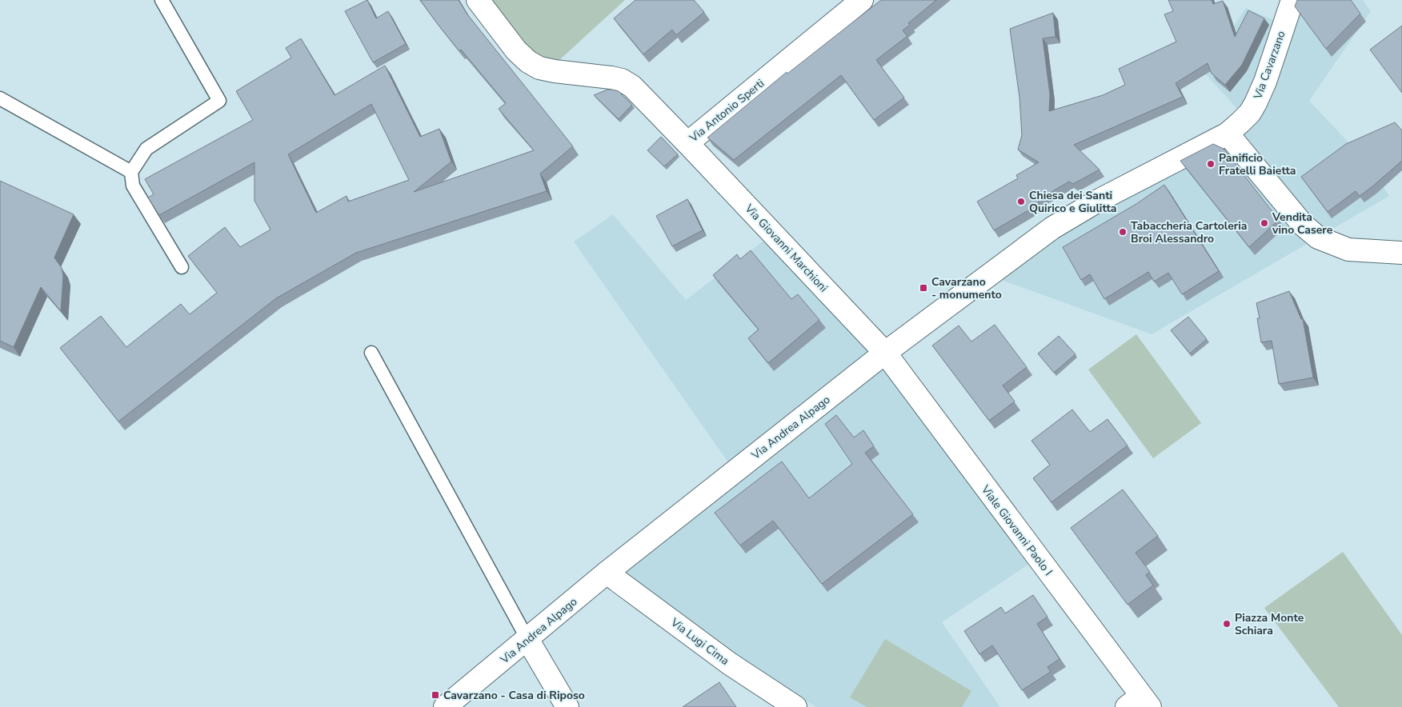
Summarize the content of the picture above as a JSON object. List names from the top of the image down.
{
  "streets": {
    "street": [
      "Via Cavarzano",
      "Via Antonio Sperti",
      "Via Giovanni Marchioni",
      "Via Andrea Alpago",
      "Viale Giovanni Paolo I",
      "Via Lugi Cima"
    ]
  },
  "crossings": [
    ["Via Cavarzano", "Via Andrea Alpago"],
    ["Via Antonio Sperti", "Via Giovanni Marchioni"],
    ["Via Giovanni Marchioni", "Via Andrea Alpago"],
    ["Via Giovanni Marchioni", "Viale Giovanni Paolo I"],
    ["Via Andrea Alpago", "Viale Giovanni Paolo I"],
    ["Via Andrea Alpago", "Via Lugi Cima"]
  ],
  "places": {
    "other": [
      "Panificio Fratelli Baietta",
      "Chiesa dei Santi Quirico e Giulitta",
      "Vendita vino Casere",
      "Tabaccheria Cartoleria Broi Alessandro",
      "Piazza Monte Schiara"
    ],
    "transit": ["Cavarzano - monumento", "Cavarzano - Casa di Riposo"]
  }
}
